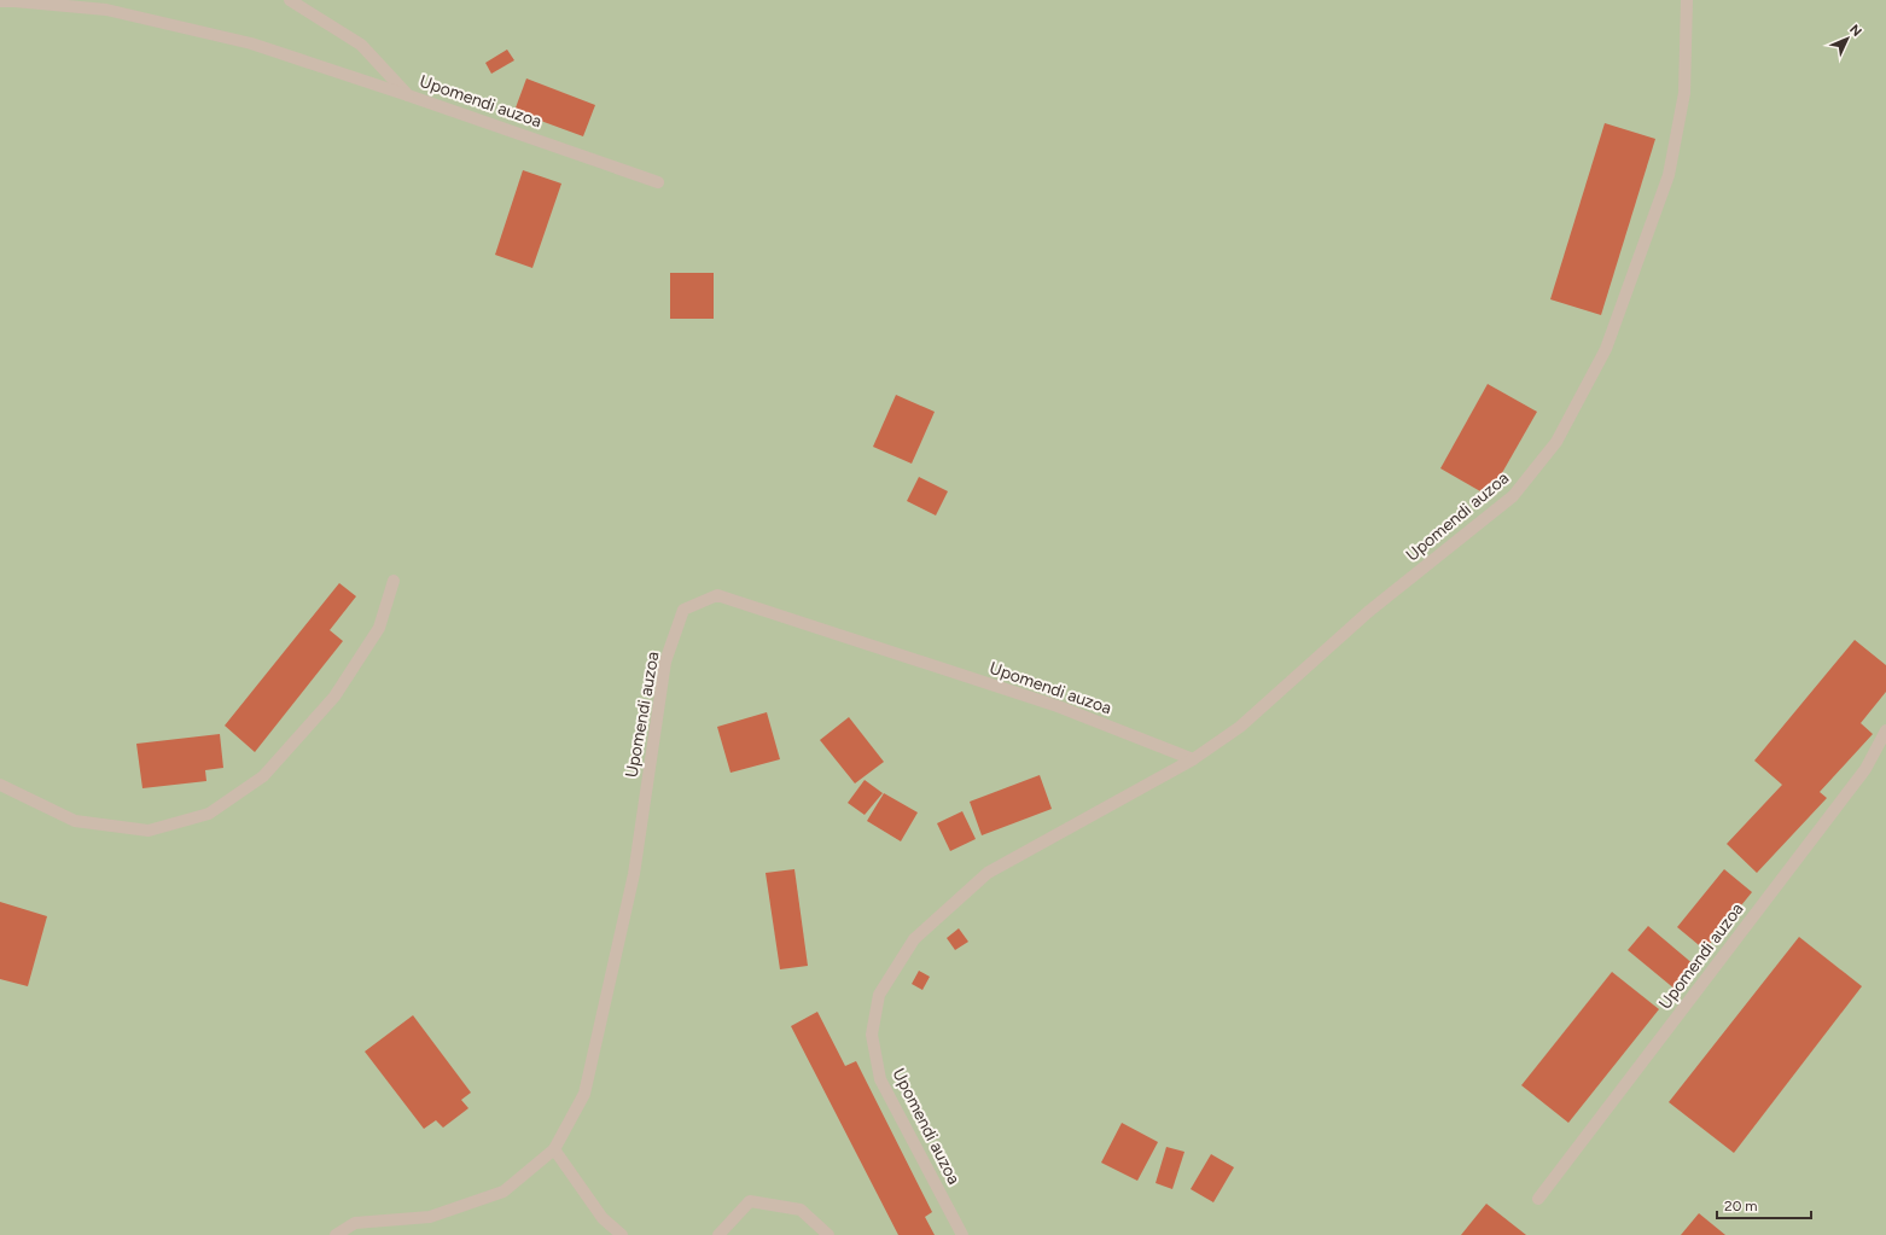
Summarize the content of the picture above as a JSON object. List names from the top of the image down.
{
  "streets": {
    "lane": ["Upomendi auzoa"]
  },
  "scale_bar": "20 m",
  "north": "top right"
}
